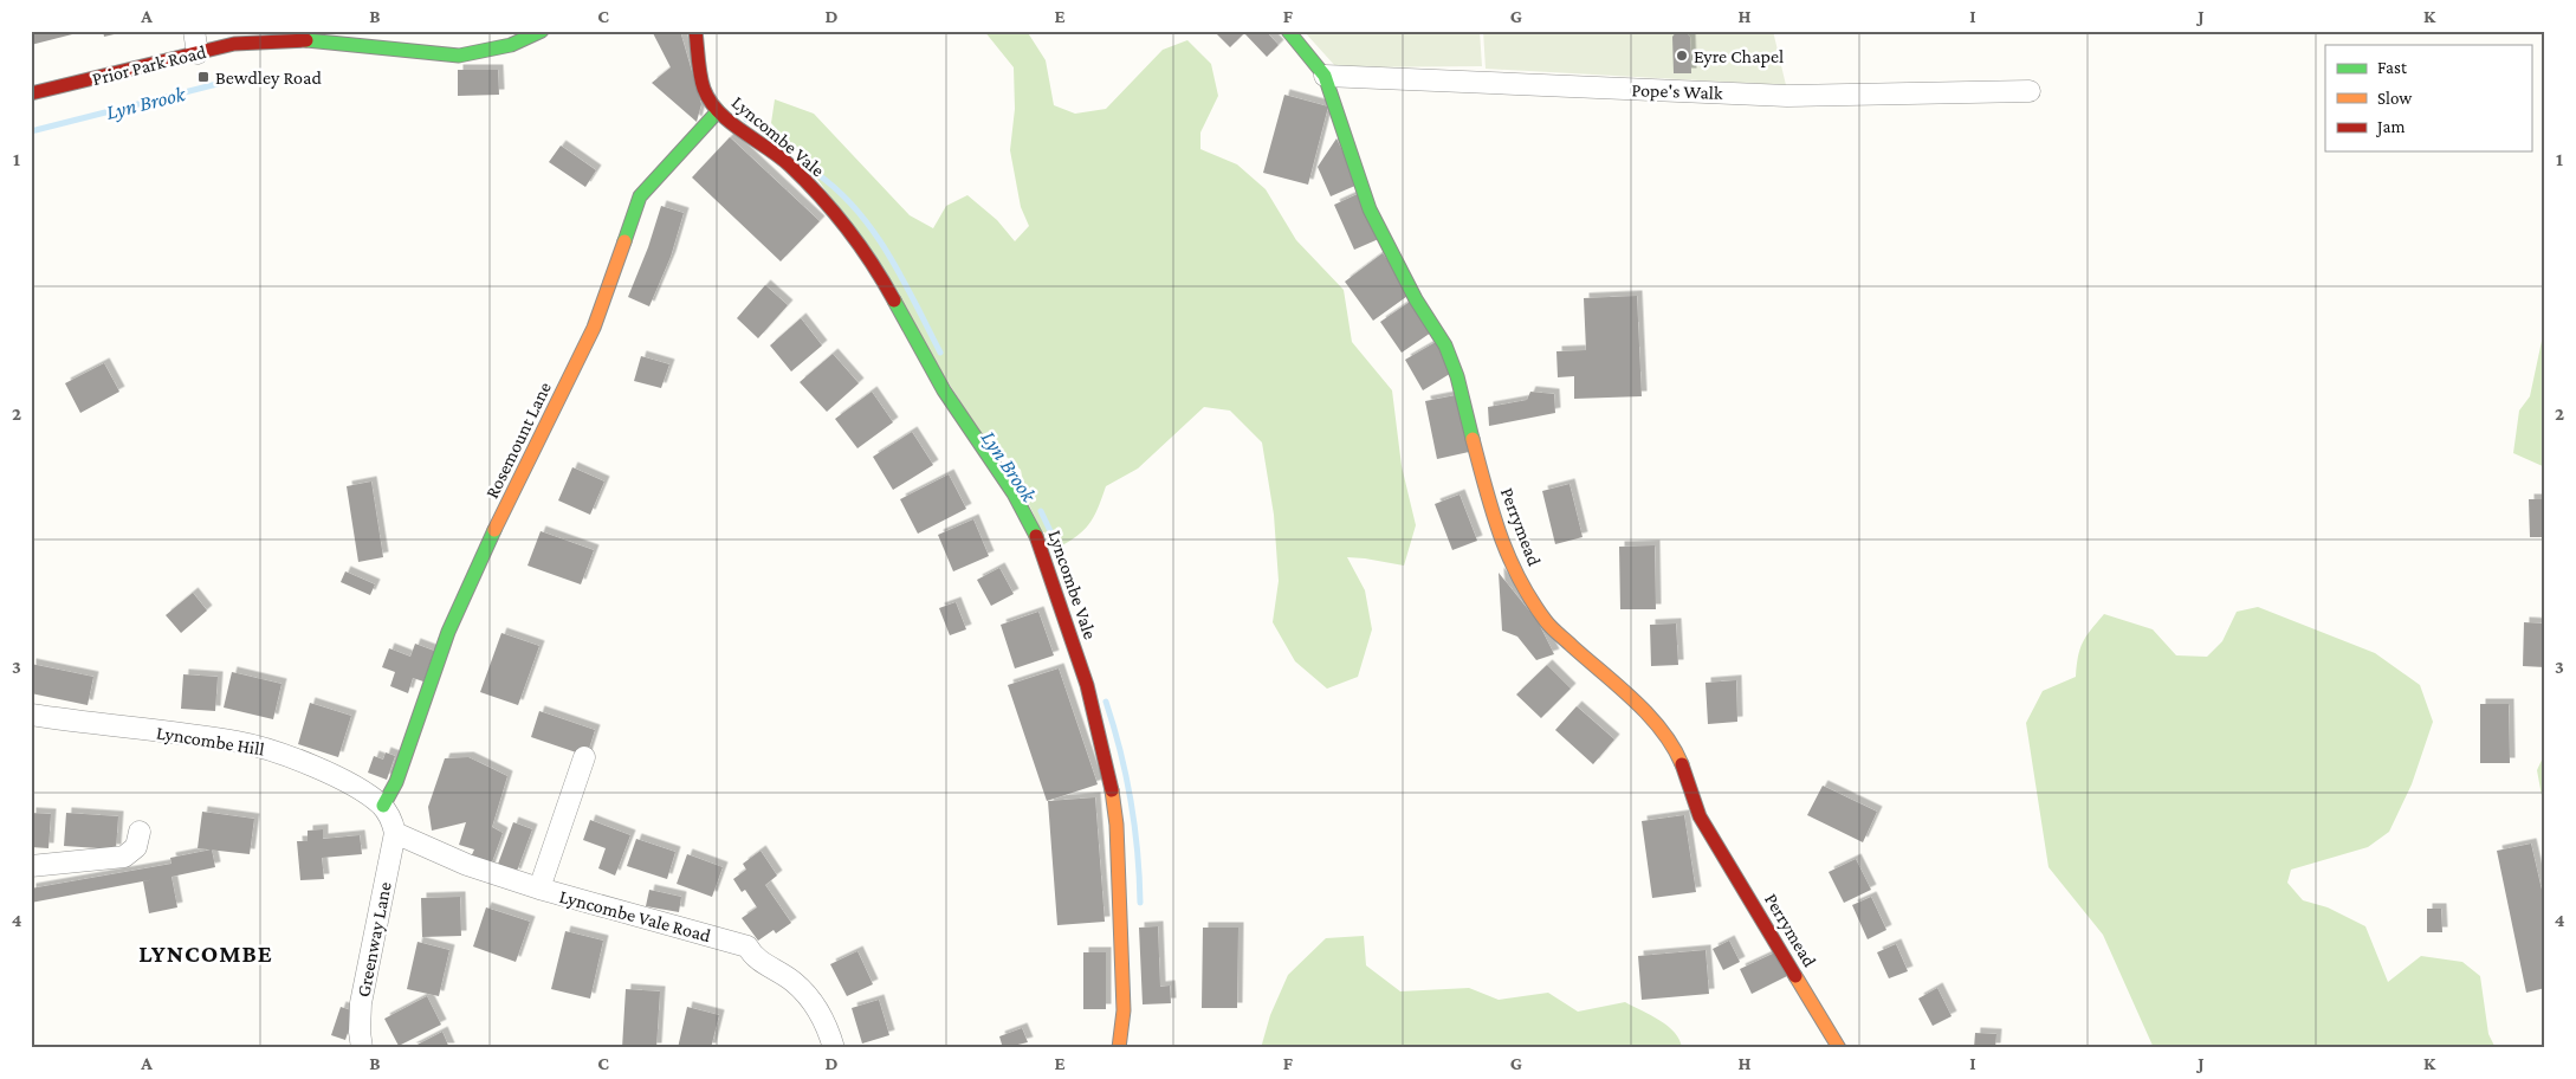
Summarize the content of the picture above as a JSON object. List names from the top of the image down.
{
  "streets": {
    "street": [
      "Prior Park Road",
      "Pope's Walk",
      "Lyncombe Vale",
      "Rosemount Lane",
      "Perrymead",
      "Lyncombe Hill",
      "Lyncombe Vale Road",
      "Greenway Lane"
    ]
  },
  "crossings": [
    ["Pope's Walk", "Perrymead"],
    ["Lyncombe Vale", "Rosemount Lane"],
    ["Rosemount Lane", "Lyncombe Hill"],
    ["Lyncombe Hill", "Lyncombe Vale Road"],
    ["Lyncombe Hill", "Greenway Lane"],
    ["Lyncombe Vale Road", "Greenway Lane"]
  ],
  "districts": ["LYNCOMBE"],
  "water": ["Lyn Brook"],
  "places": {
    "other": ["Eyre Chapel"],
    "transit": ["Bewdley Road"]
  },
  "legend": ["Fast", "Slow", "Jam"],
  "grid": {
    "columns": [
      "A",
      "B",
      "C",
      "D",
      "E",
      "F",
      "G",
      "H",
      "I",
      "J",
      "K"
    ],
    "rows": [
      "1",
      "2",
      "3",
      "4"
    ]
  }
}
